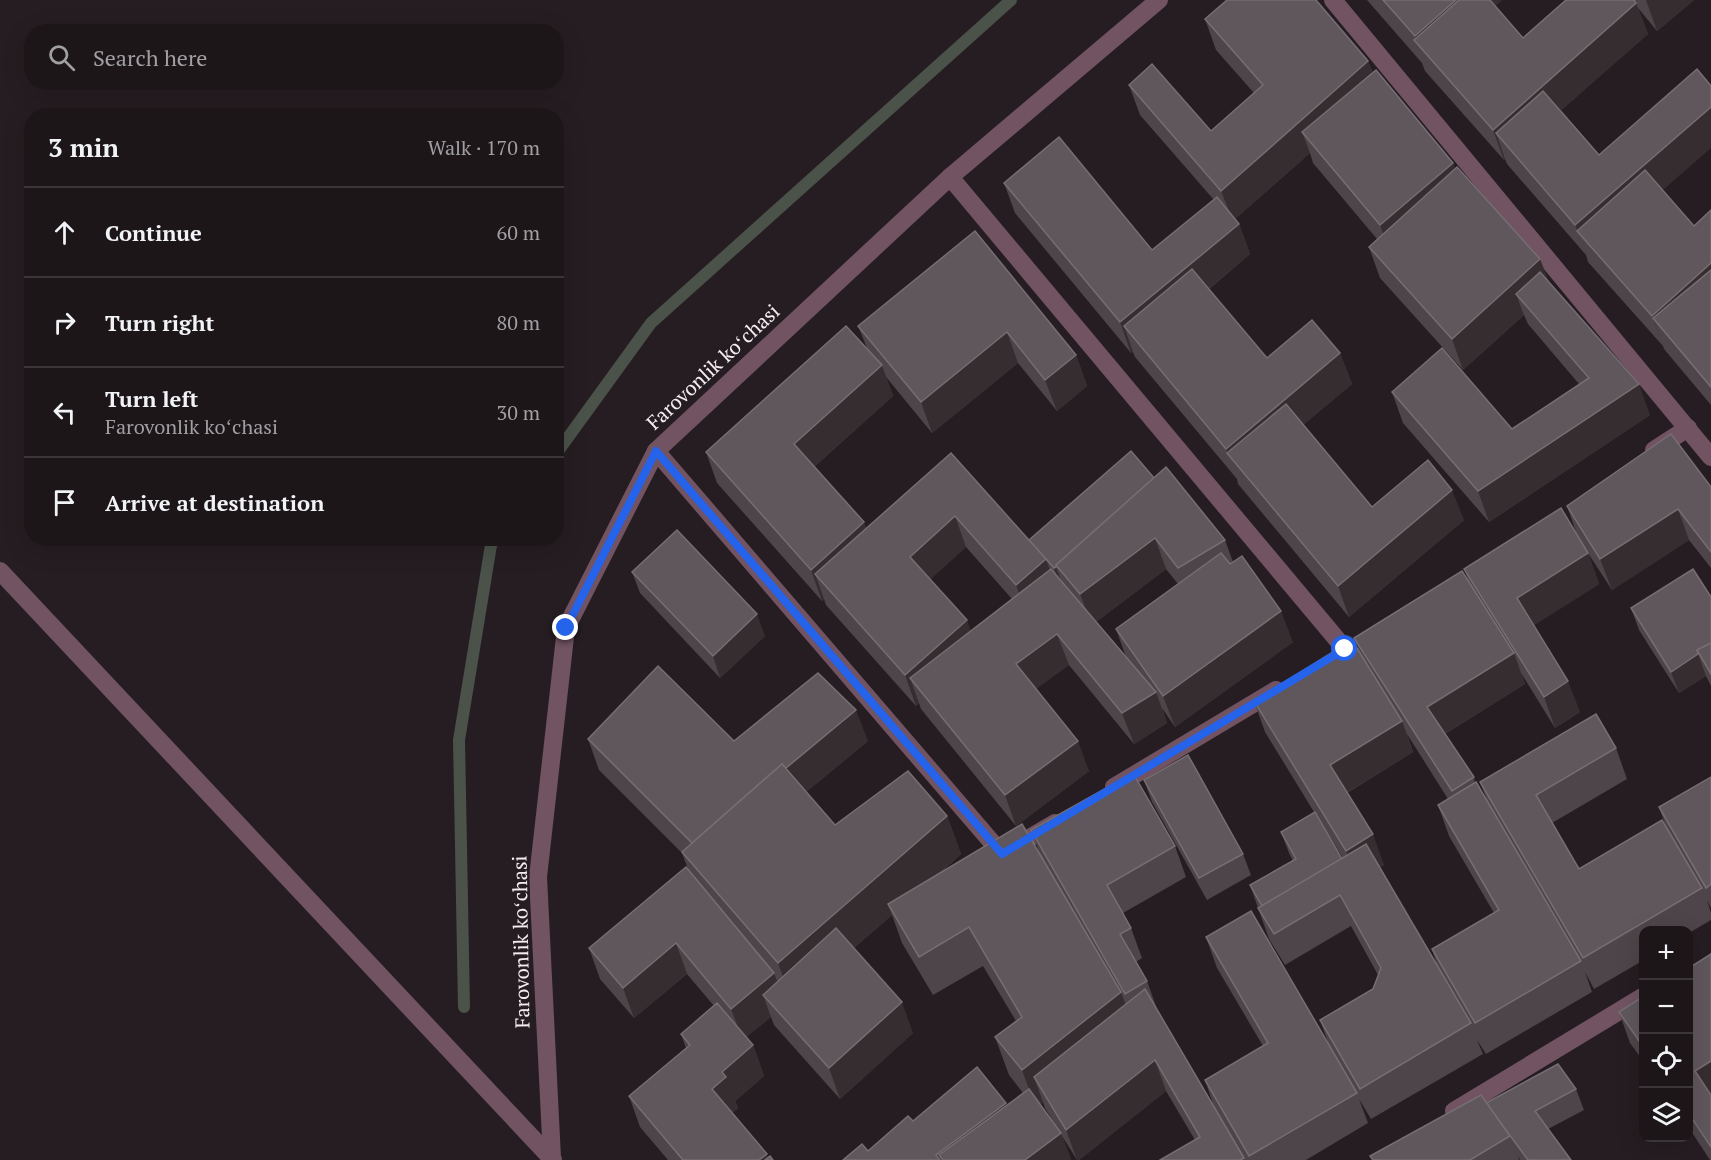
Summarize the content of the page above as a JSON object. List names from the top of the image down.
{
  "streets": {
    "street": ["Farovonlik koʻchasi"]
  },
  "page": {
    "search": "Search here",
    "heading": ["3 min", "Walk · 170 m"],
    "list": [
      ["Continue", "60 m"],
      ["Turn right", "80 m"],
      ["Turn left", "Farovonlik koʻchasi", "30 m"],
      "Arrive at destination"
    ],
    "map_buttons": ["+", "−"]
  }
}
